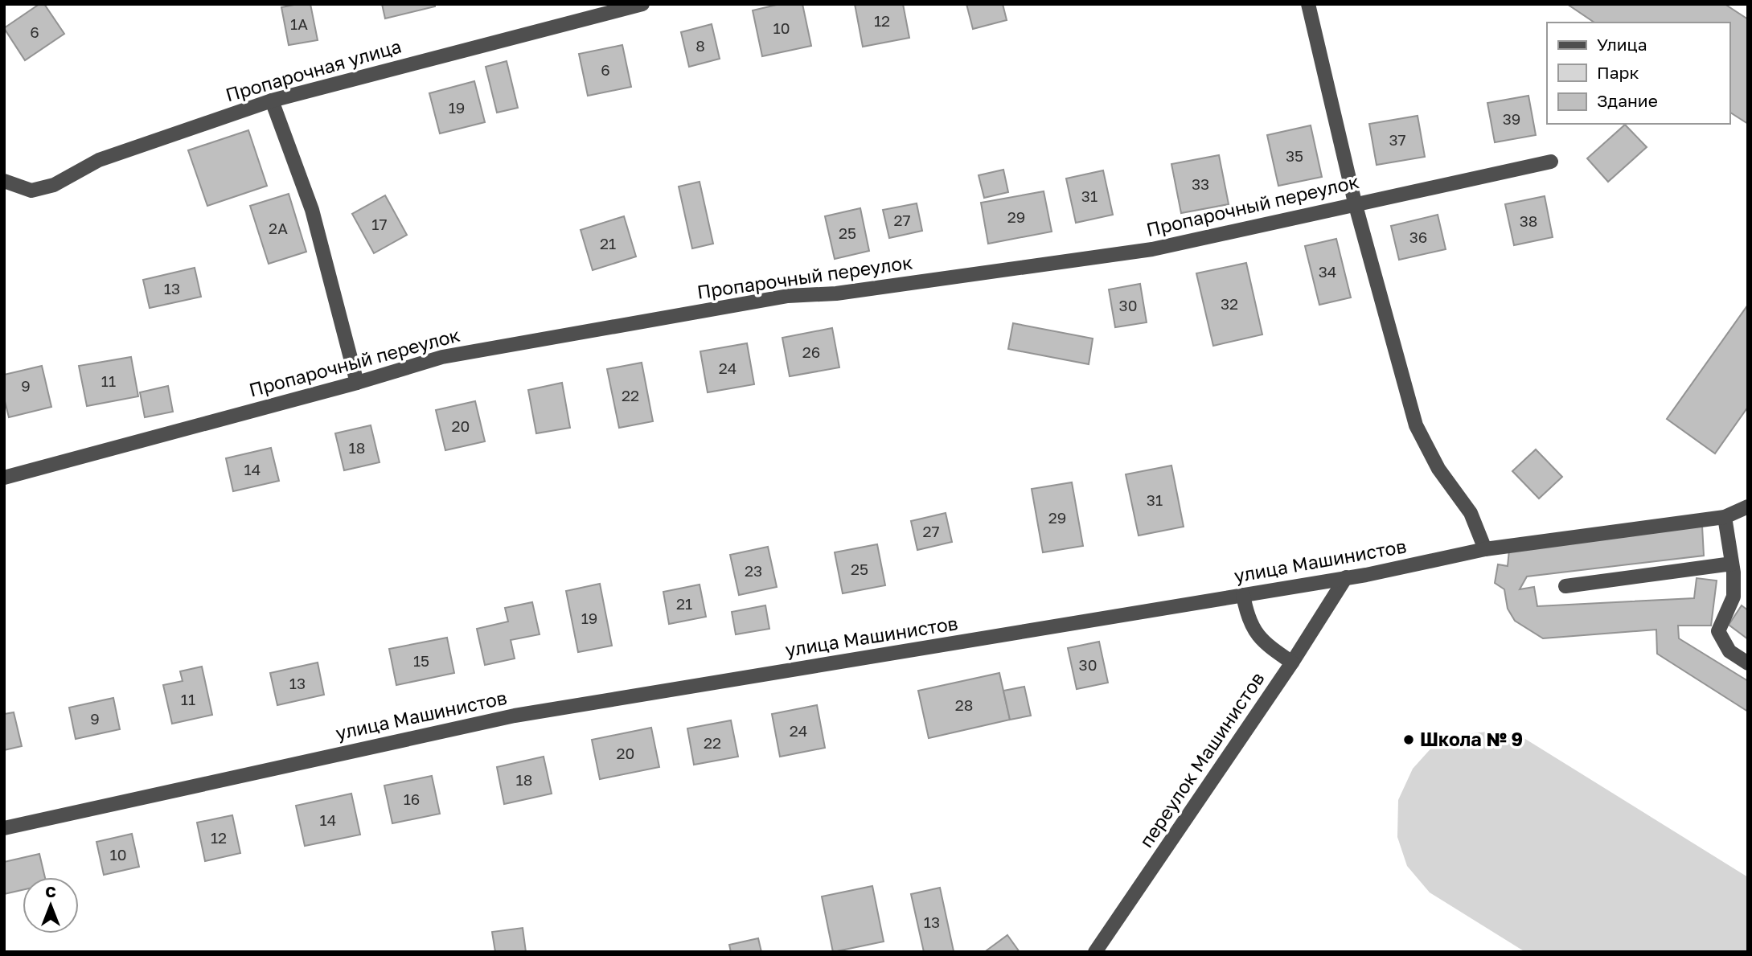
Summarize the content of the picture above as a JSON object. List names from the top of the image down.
{
  "streets": {
    "street": [
      "Пропарочная улица",
      "Пропарочный переулок",
      "улица Машинистов",
      "переулок Машинистов"
    ]
  },
  "crossings": [
    ["улица Машинистов", "переулок Машинистов"]
  ],
  "places": ["Школа № 9"],
  "house_numbers": [
    "12",
    "1А",
    "10",
    "6",
    "8",
    "6",
    "19",
    "39",
    "37",
    "35",
    "33",
    "31",
    "29",
    "27",
    "38",
    "17",
    "2А",
    "25",
    "36",
    "21",
    "34",
    "13",
    "32",
    "30",
    "26",
    "24",
    "11",
    "9",
    "22",
    "20",
    "18",
    "14",
    "31",
    "29",
    "27",
    "25",
    "23",
    "21",
    "19",
    "15",
    "30",
    "13",
    "11",
    "28",
    "9",
    "24",
    "22",
    "20",
    "18",
    "16",
    "14",
    "12",
    "10",
    "13"
  ],
  "legend": ["Улица", "Парк", "Здание"],
  "north": "top"
}
